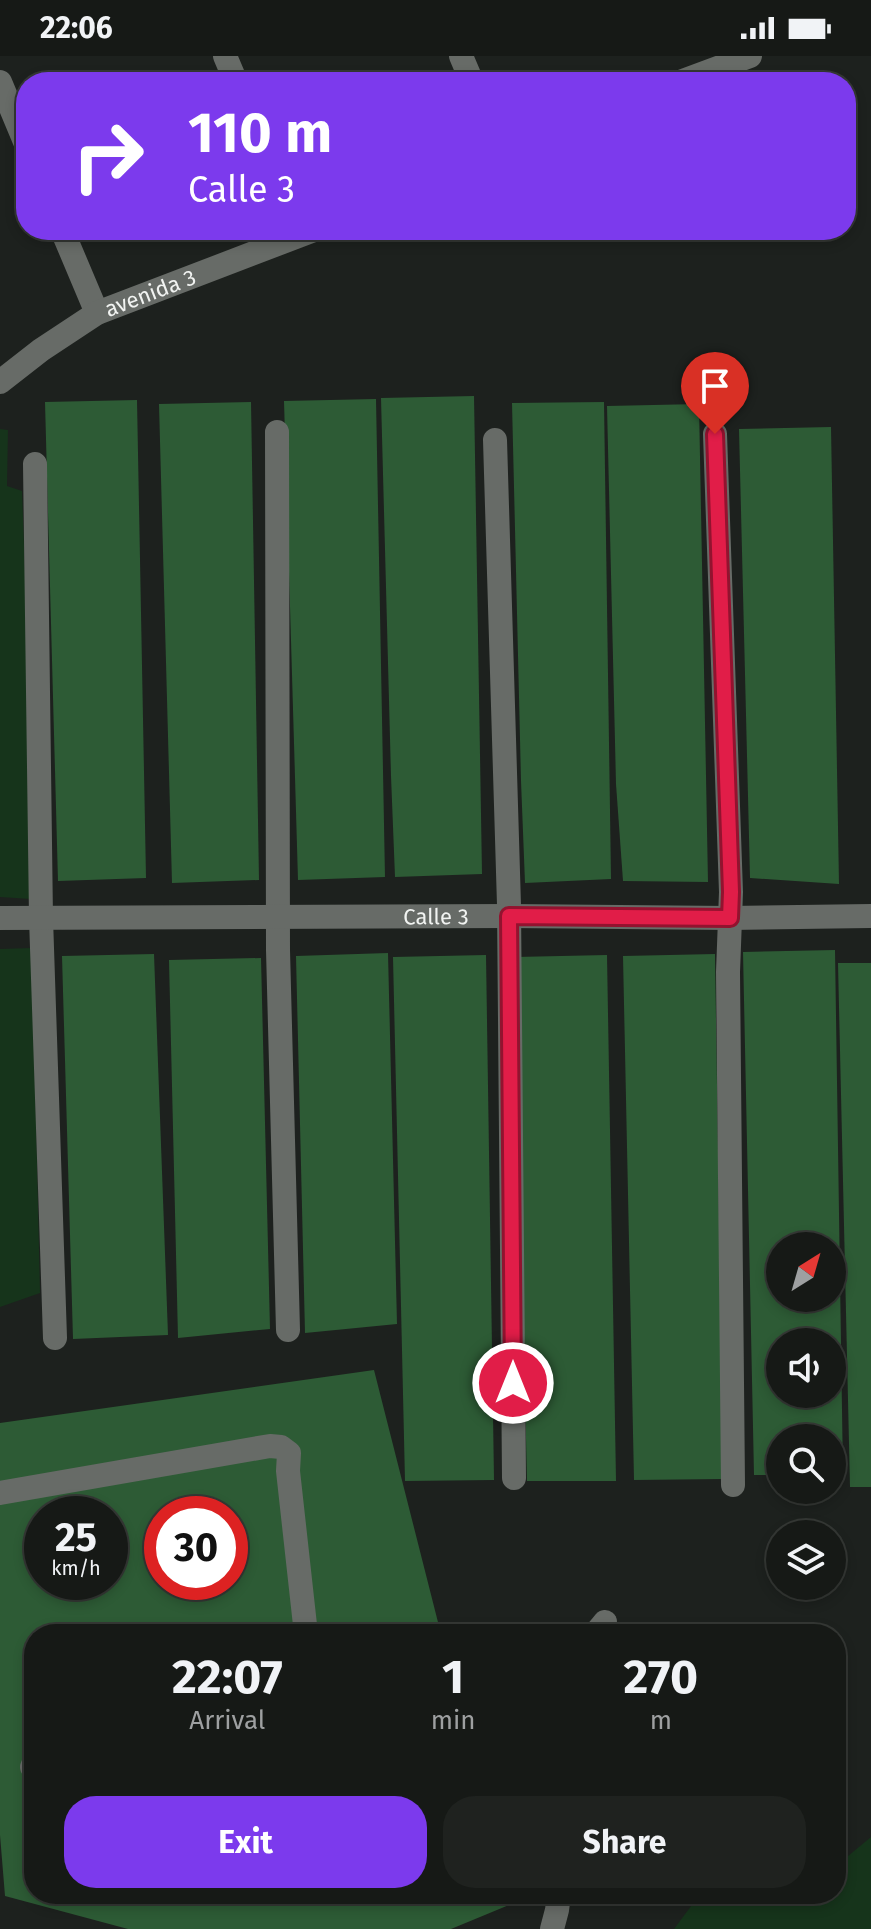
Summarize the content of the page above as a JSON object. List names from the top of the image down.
{
  "streets": {
    "street": ["avenida 3", "Calle 3"]
  },
  "north": "top right",
  "page": {
    "status": "22:06",
    "turn": ["110 m", "Calle 3"],
    "speed": "25 km/h",
    "limit": "30",
    "eta": [
      "22:07",
      "Arrival",
      "1",
      "min",
      "270",
      "m"
    ],
    "buttons": ["Exit", "Share"]
  }
}
